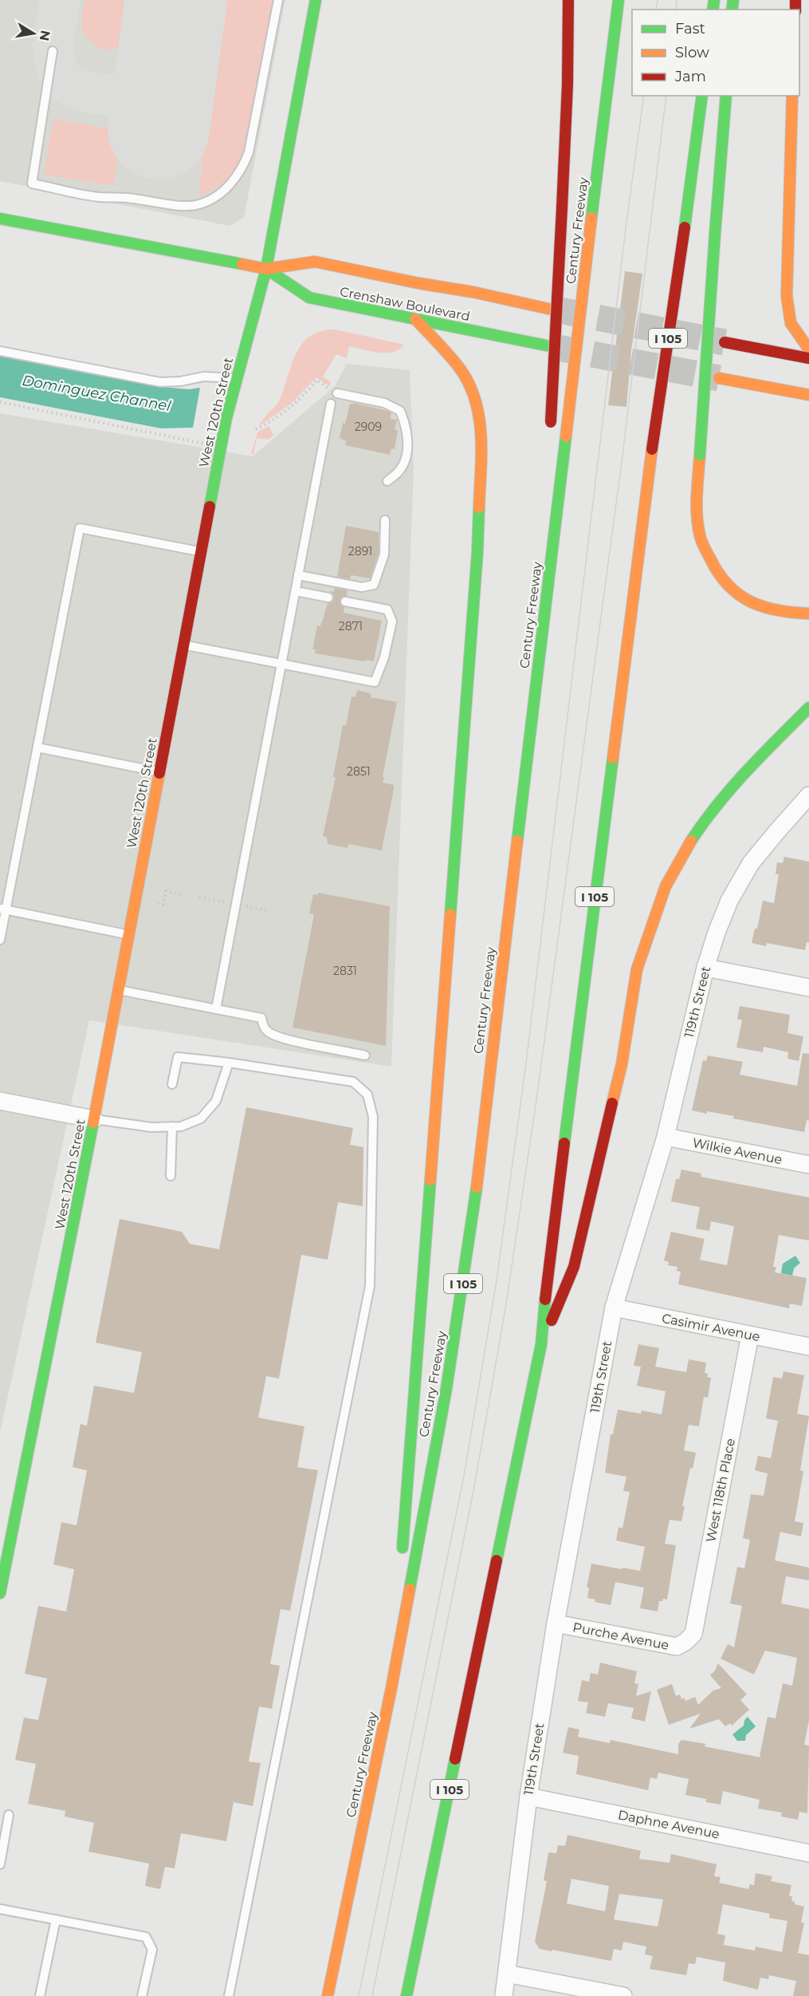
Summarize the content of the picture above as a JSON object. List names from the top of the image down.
{
  "streets": {
    "main road": [
      "Century Freeway",
      "Crenshaw Boulevard",
      "I 105",
      "West 120th Street"
    ],
    "street": [
      "119th Street",
      "Wilkie Avenue",
      "Casimir Avenue",
      "West 118th Place",
      "Purche Avenue",
      "Daphne Avenue"
    ]
  },
  "crossings": [
    ["Crenshaw Boulevard", "West 120th Street"],
    ["119th Street", "Wilkie Avenue"],
    ["119th Street", "Casimir Avenue"],
    ["119th Street", "Purche Avenue"],
    ["119th Street", "Daphne Avenue"],
    ["Casimir Avenue", "West 118th Place"],
    ["West 118th Place", "Purche Avenue"]
  ],
  "water": ["Dominguez Channel"],
  "house_numbers": [
    "2909",
    "2891",
    "2871",
    "2851",
    "2831"
  ],
  "legend": ["Fast", "Slow", "Jam"],
  "north": "right"
}
